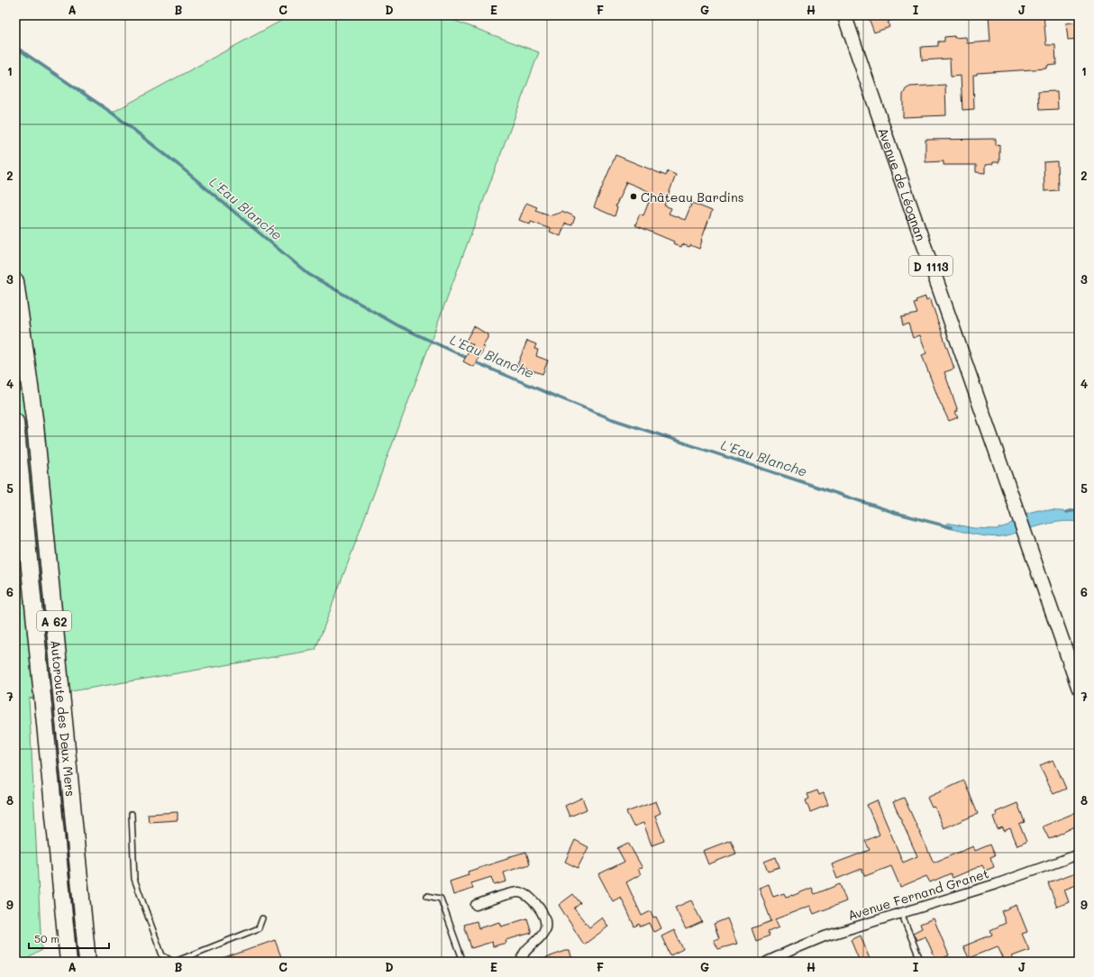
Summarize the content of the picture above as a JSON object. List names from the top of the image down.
{
  "streets": {
    "highway": ["A 62", "Autoroute des Deux Mers"],
    "main road": ["Avenue de Léognan", "D 1113"],
    "street": ["Avenue Fernand Granet"]
  },
  "water": ["L'Eau Blanche"],
  "places": ["Château Bardins"],
  "scale_bar": "50 m",
  "grid": {
    "columns": [
      "A",
      "B",
      "C",
      "D",
      "E",
      "F",
      "G",
      "H",
      "I",
      "J"
    ],
    "rows": [
      "1",
      "2",
      "3",
      "4",
      "5",
      "6",
      "7",
      "8",
      "9"
    ]
  }
}
